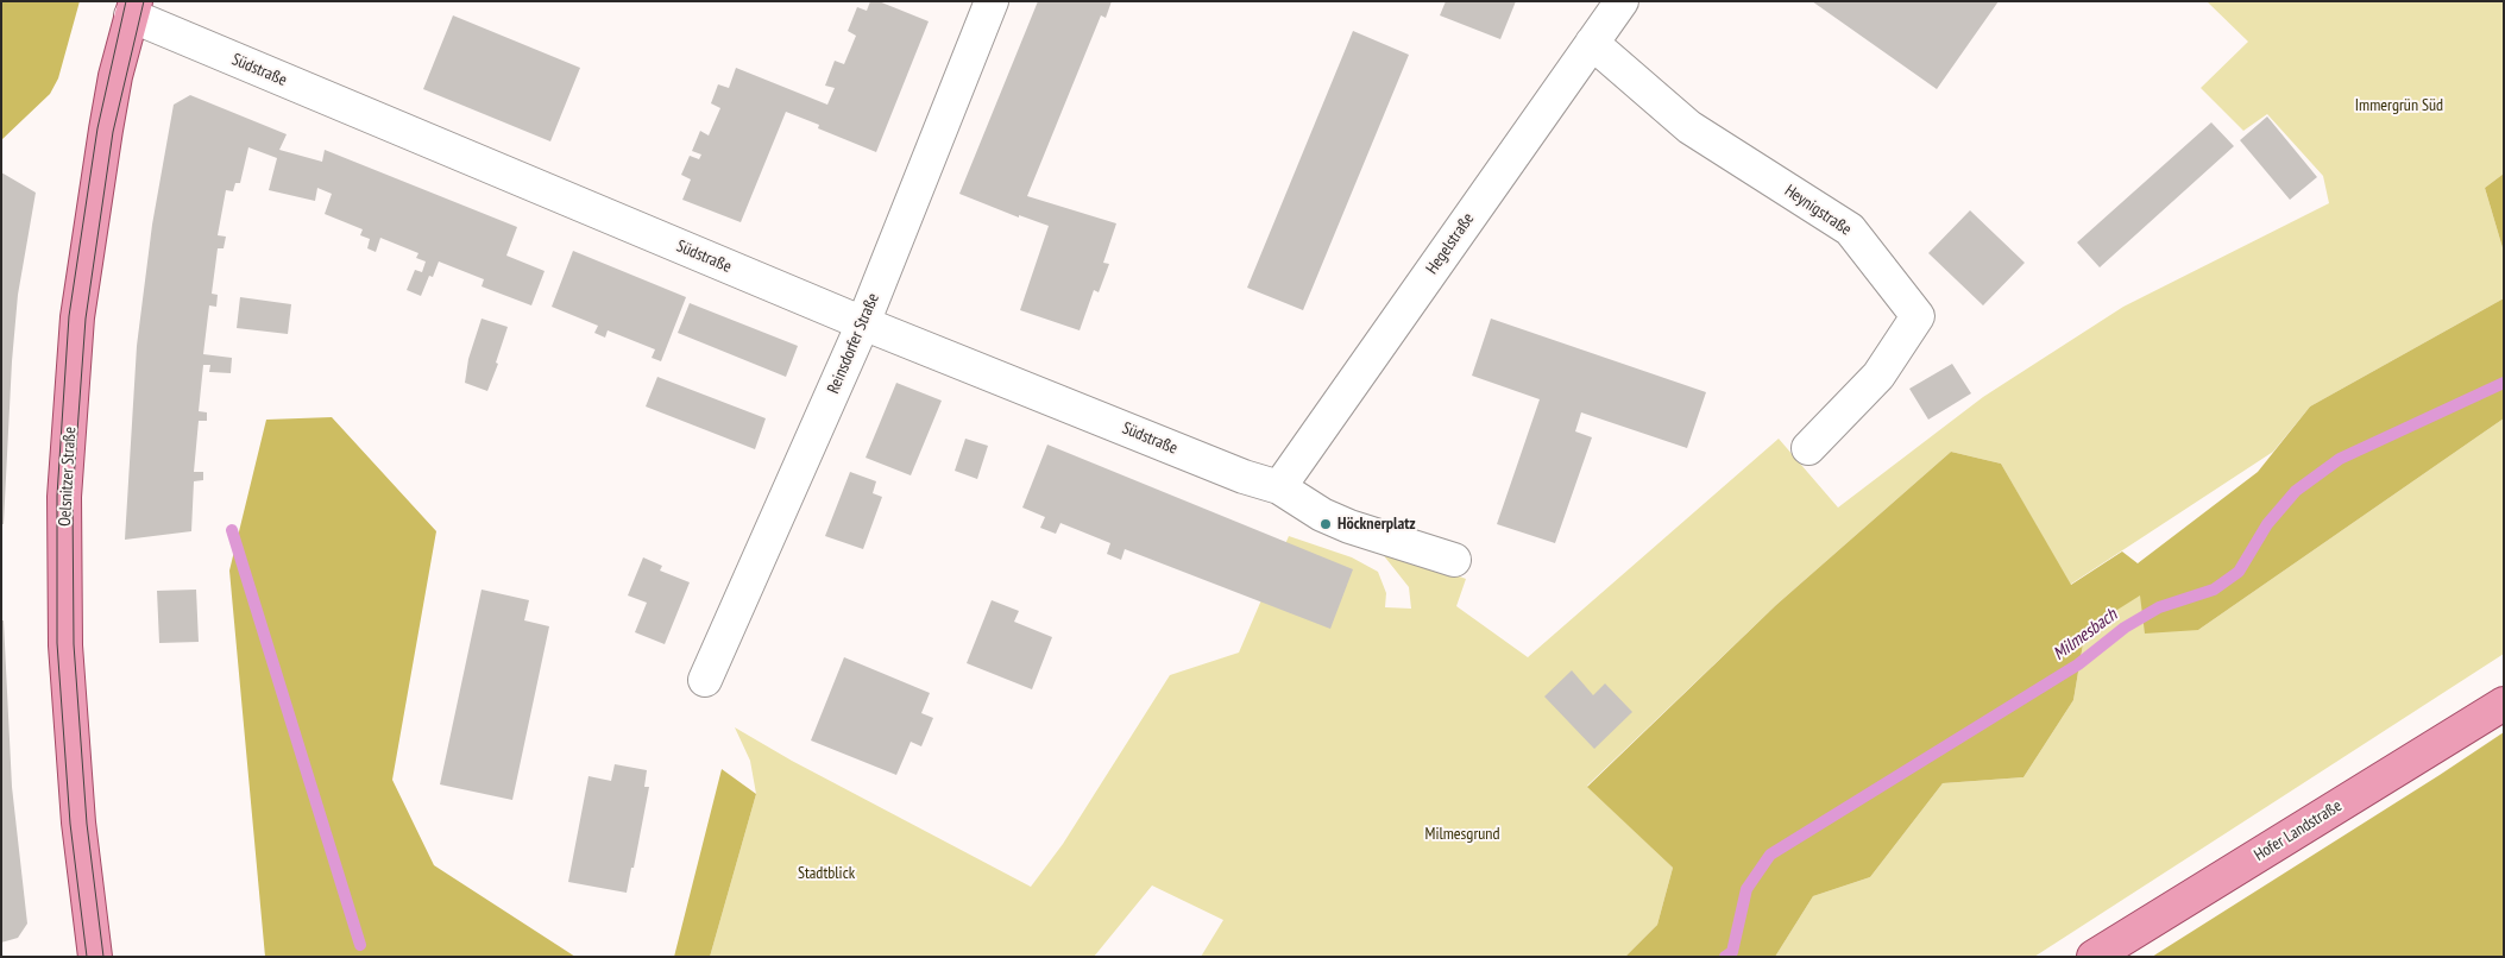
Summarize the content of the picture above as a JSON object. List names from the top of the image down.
{
  "streets": {
    "main road": ["Oelsnitzer Straße", "Hofer Landstraße"],
    "street": [
      "Südstraße",
      "Heynigstraße",
      "Hegelstraße",
      "Reinsdorfer Straße"
    ]
  },
  "crossings": [
    ["Südstraße", "Hegelstraße"],
    ["Südstraße", "Reinsdorfer Straße"],
    ["Südstraße", "Oelsnitzer Straße"],
    ["Heynigstraße", "Hegelstraße"]
  ],
  "water": ["Milmesbach"],
  "parks": ["Immergrün Süd", "Milmesgrund", "Stadtblick"],
  "places": ["Höcknerplatz"]
}
